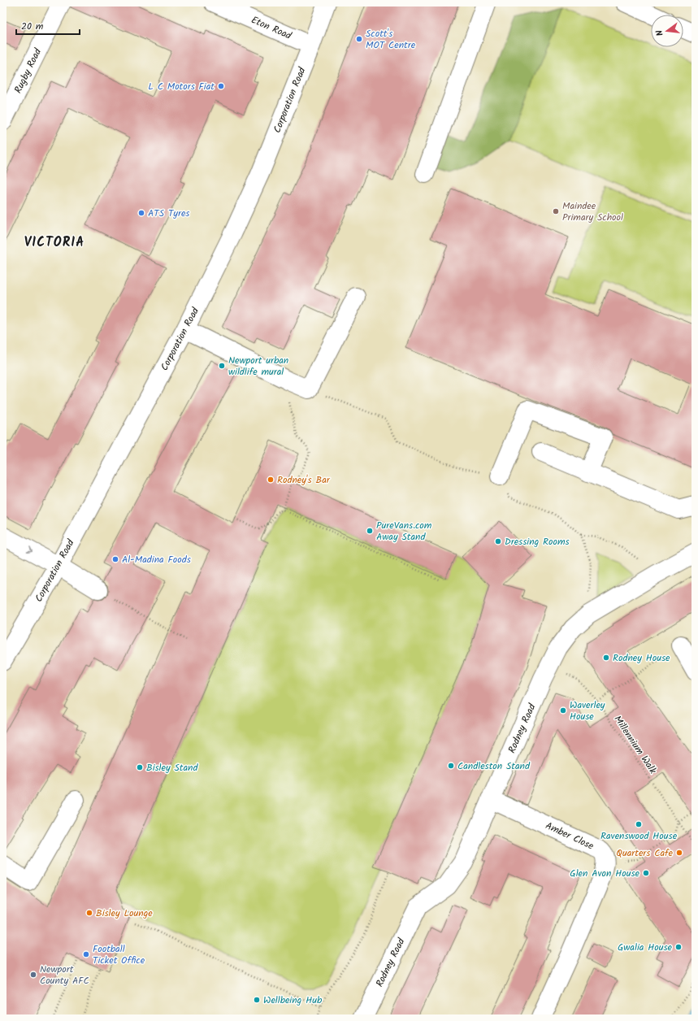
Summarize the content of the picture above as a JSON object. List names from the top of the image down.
{
  "streets": {
    "street": [
      "Eton Road",
      "Rugby Road",
      "Corporation Road",
      "Rodney Road",
      "Amber Close"
    ],
    "path": ["Millennium Walk"]
  },
  "crossings": [
    ["Eton Road", "Corporation Road"],
    ["Rodney Road", "Millennium Walk"],
    ["Rodney Road", "Amber Close"]
  ],
  "districts": ["VICTORIA"],
  "places": [
    "Scott's MOT Centre",
    "L C Motors Fiat",
    "Maindee Primary School",
    "ATS Tyres",
    "Newport urban wildlife mural",
    "Rodney's Bar",
    "PureVans.com Away Stand",
    "Dressing Rooms",
    "Al-Madina Foods",
    "Rodney House",
    "Waverley House",
    "Candleston Stand",
    "Bisley Stand",
    "Ravenswood House",
    "Quarters Cafe",
    "Glen Avon House",
    "Bisley Lounge",
    "Gwalia House",
    "Football Ticket Office",
    "Newport County AFC",
    "Wellbeing Hub"
  ],
  "scale_bar": "20 m",
  "north": "left"
}
